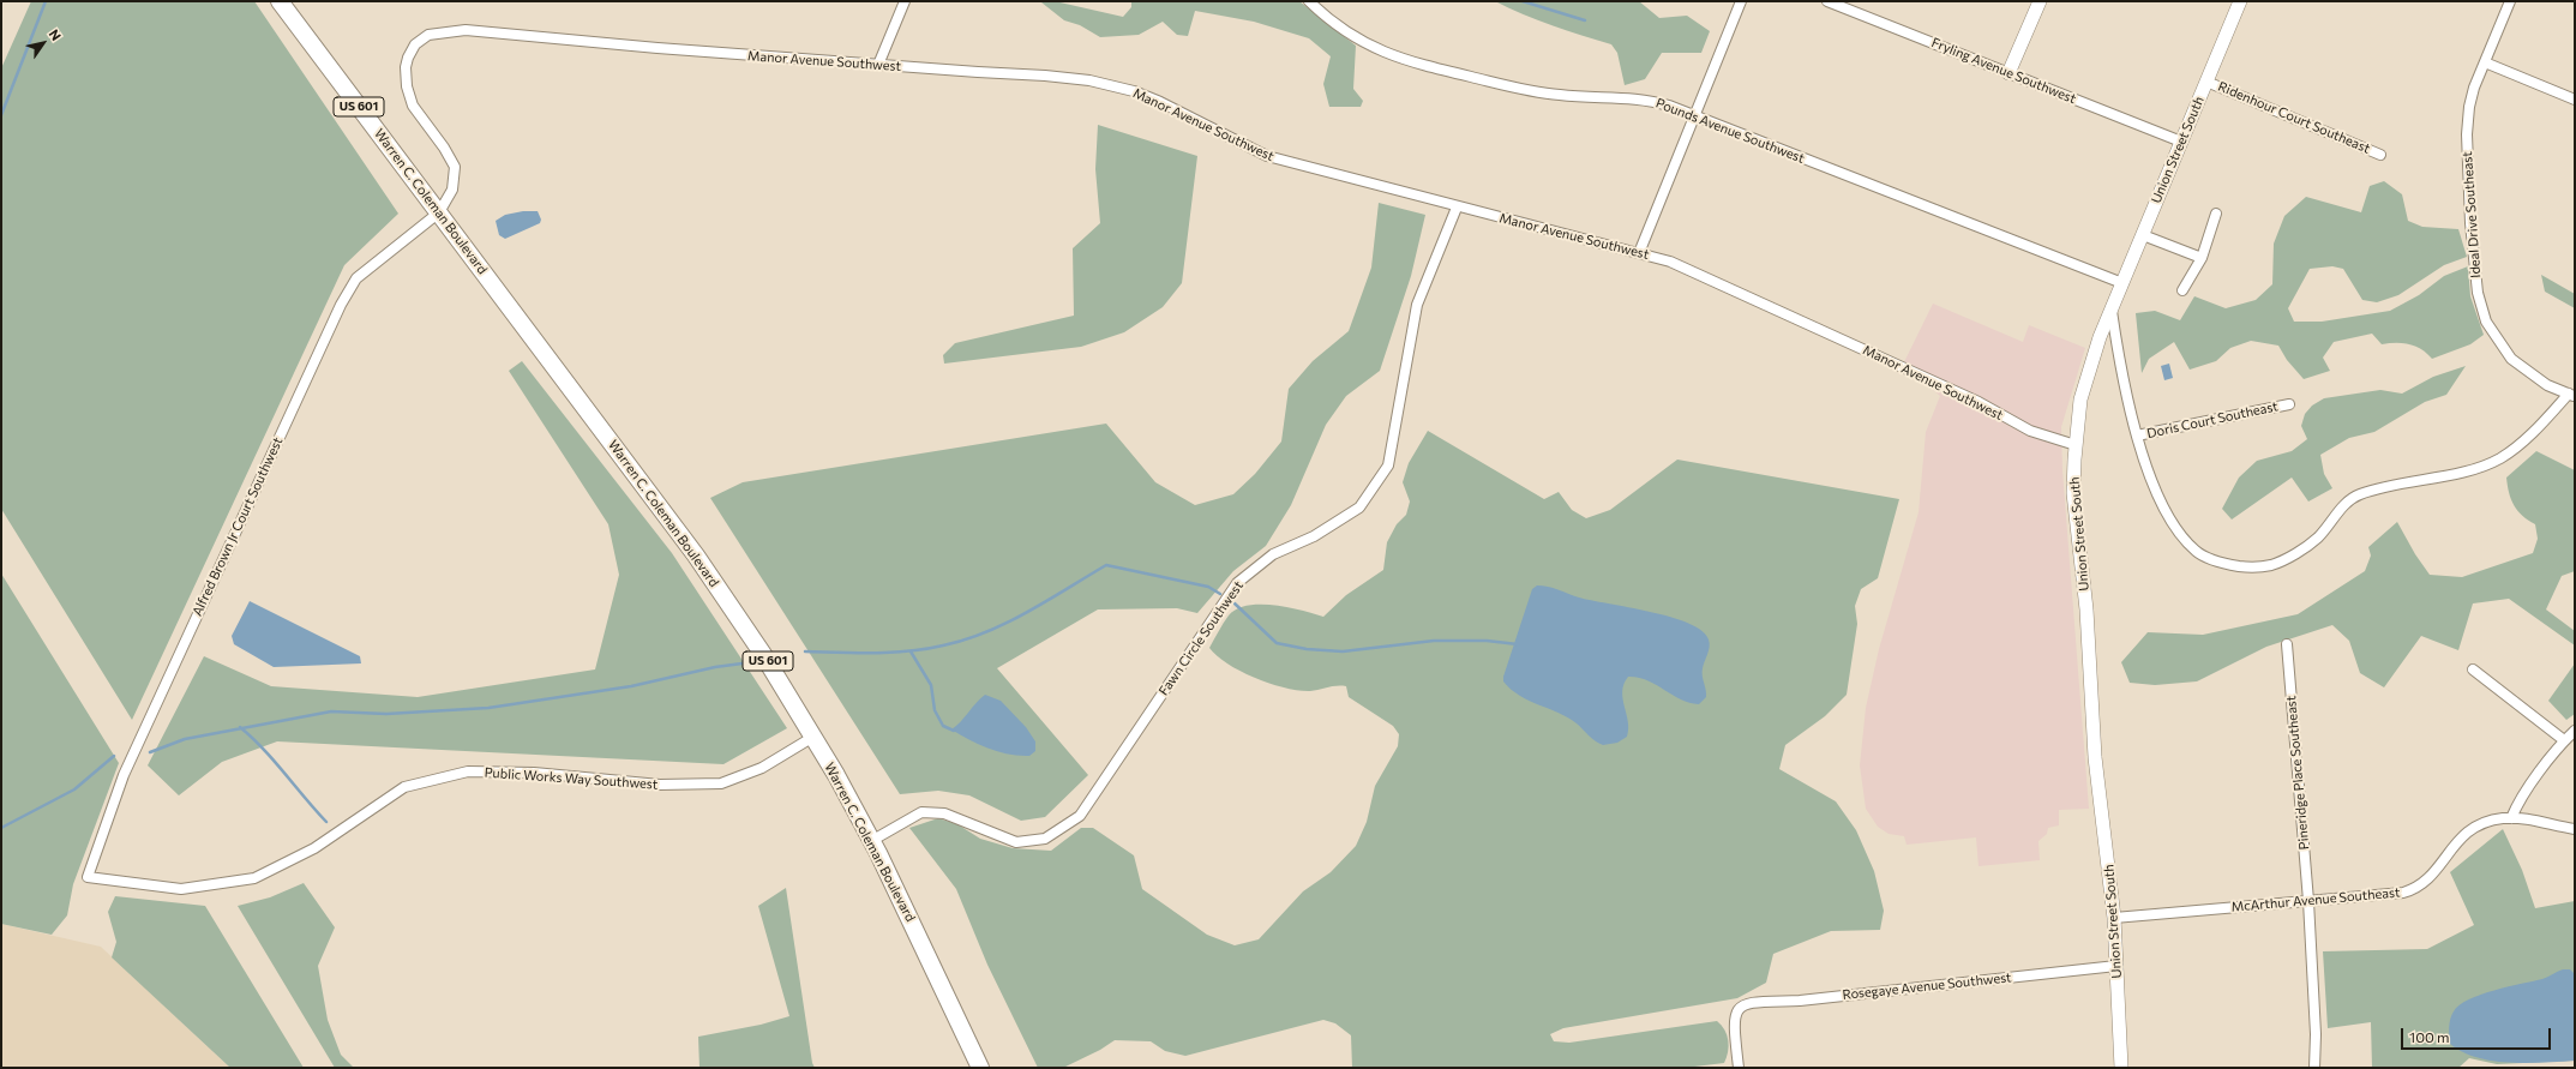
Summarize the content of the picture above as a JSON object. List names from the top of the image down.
{
  "streets": {
    "highway": ["US 601", "Warren C. Coleman Boulevard"],
    "main road": ["Union Street South"],
    "street": [
      "Manor Avenue Southwest",
      "Fryling Avenue Southwest",
      "Ridenhour Court Southeast",
      "Pounds Avenue Southwest",
      "Ideal Drive Southeast",
      "Doris Court Southeast",
      "Alfred Brown Jr Court Southwest",
      "Fawn Circle Southwest",
      "Pineridge Place Southeast",
      "Public Works Way Southwest",
      "McArthur Avenue Southeast",
      "Rosegaye Avenue Southwest"
    ]
  },
  "crossings": [
    ["Manor Avenue Southwest", "Union Street South"],
    ["Manor Avenue Southwest", "Warren C. Coleman Boulevard"],
    ["Manor Avenue Southwest", "Alfred Brown Jr Court Southwest"],
    ["Manor Avenue Southwest", "Fawn Circle Southwest"],
    ["Fryling Avenue Southwest", "Union Street South"],
    ["Ridenhour Court Southeast", "Union Street South"],
    ["Pounds Avenue Southwest", "Union Street South"],
    ["Union Street South", "McArthur Avenue Southeast"],
    ["Union Street South", "Rosegaye Avenue Southwest"],
    ["Warren C. Coleman Boulevard", "Alfred Brown Jr Court Southwest"],
    ["Warren C. Coleman Boulevard", "Fawn Circle Southwest"],
    ["Warren C. Coleman Boulevard", "Public Works Way Southwest"],
    ["Alfred Brown Jr Court Southwest", "Public Works Way Southwest"],
    ["Pineridge Place Southeast", "McArthur Avenue Southeast"]
  ],
  "scale_bar": "100 m",
  "north": "top right"
}
